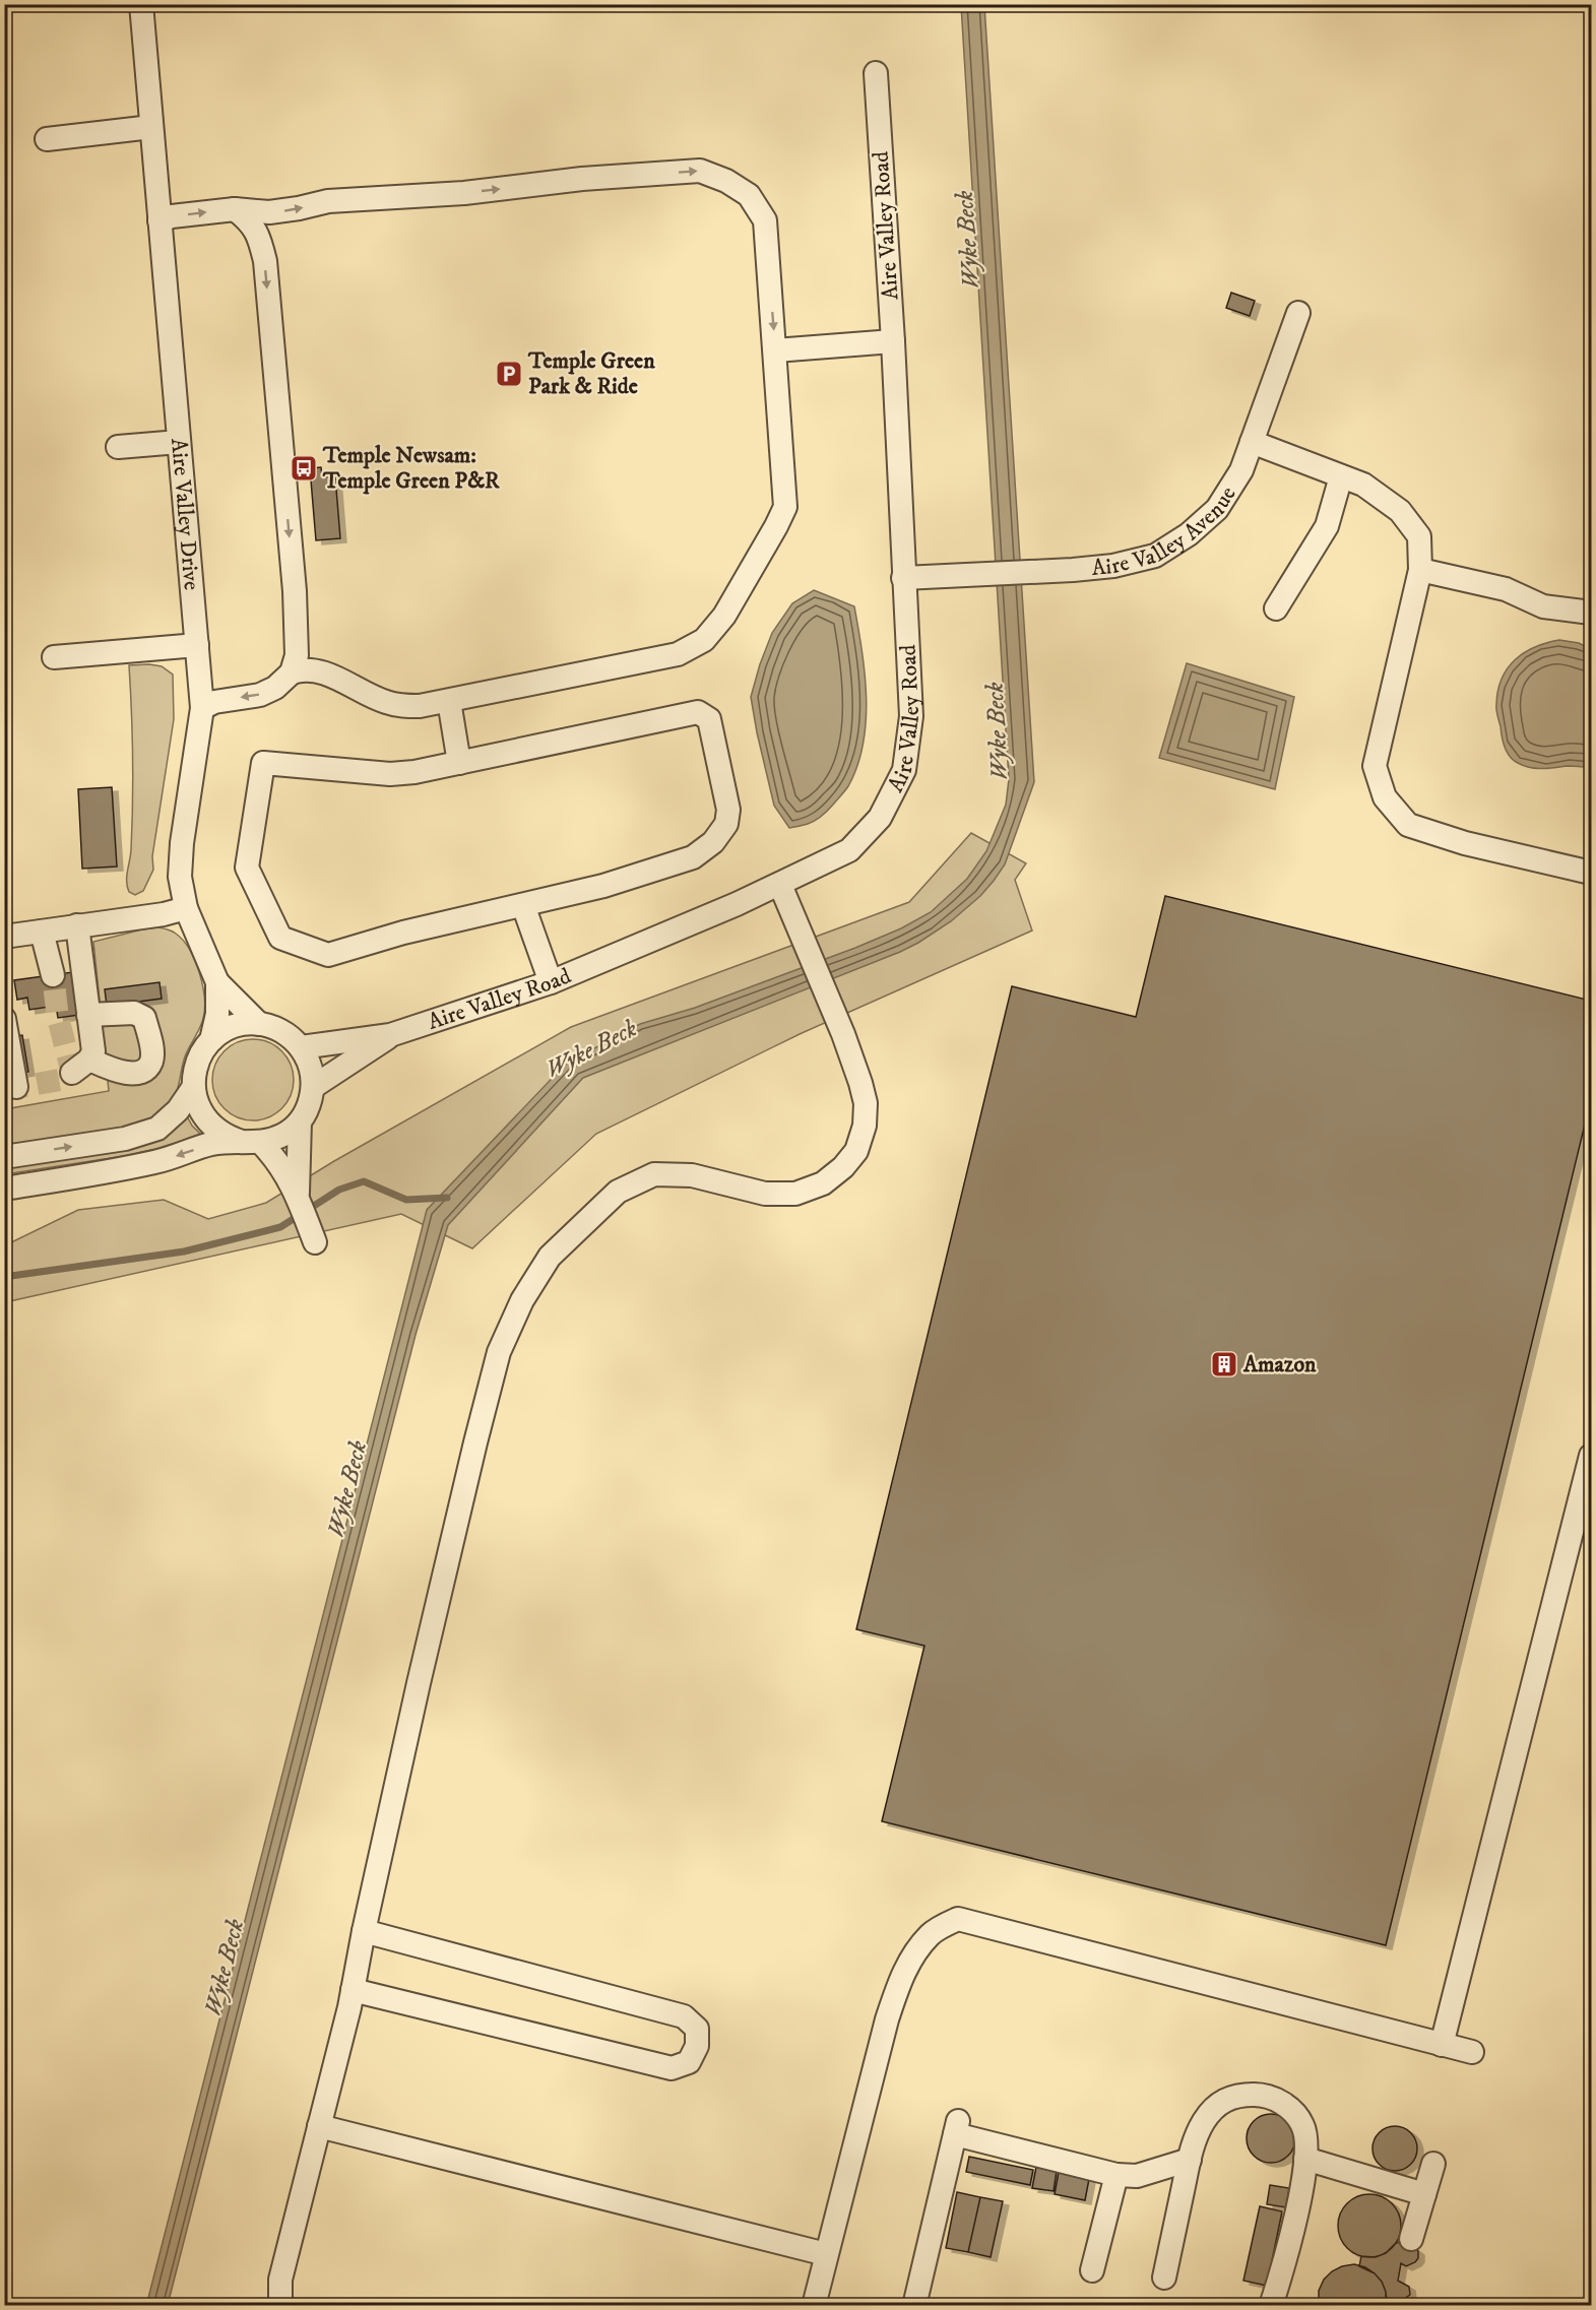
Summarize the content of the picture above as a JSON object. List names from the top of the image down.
{
  "streets": {
    "street": ["Aire Valley Road", "Aire Valley Drive", "Aire Valley Avenue"]
  },
  "crossings": [
    ["Aire Valley Road", "Aire Valley Drive"],
    ["Aire Valley Road", "Aire Valley Avenue"]
  ],
  "water": ["Wyke Beck"],
  "places": {
    "parking": ["Temple Green Park & Ride"],
    "bus stop": ["Temple Newsam: Temple Green P&R"],
    "building": ["Amazon"]
  }
}
